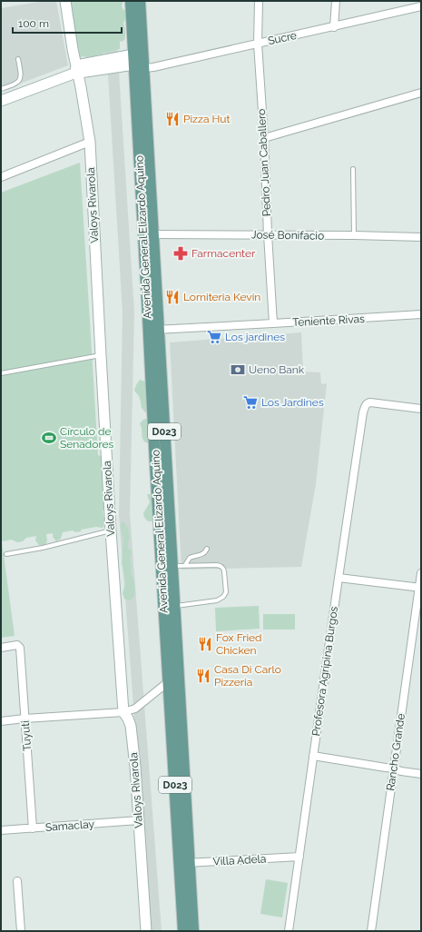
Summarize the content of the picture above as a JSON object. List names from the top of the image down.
{
  "streets": {
    "main road": ["Avenida General Elizardo Aquino", "D023"],
    "street": [
      "Sucre",
      "Pedro Juan Caballero",
      "Valoys Rivarola",
      "José Bonifacio",
      "Teniente Rivas",
      "Profesora Agripina Burgos",
      "Tuyuti",
      "Rancho Grande",
      "Samaclay",
      "Villa Adela"
    ]
  },
  "crossings": [
    ["Sucre", "Pedro Juan Caballero"],
    ["Sucre", "Avenida General Elizardo Aquino"],
    ["Pedro Juan Caballero", "José Bonifacio"],
    ["Pedro Juan Caballero", "Teniente Rivas"],
    ["Valoys Rivarola", "Samaclay"],
    ["José Bonifacio", "Avenida General Elizardo Aquino"],
    ["Avenida General Elizardo Aquino", "Teniente Rivas"],
    ["Avenida General Elizardo Aquino", "Villa Adela"],
    ["Profesora Agripina Burgos", "Villa Adela"],
    ["Tuyuti", "Samaclay"]
  ],
  "places": {
    "restaurant": [
      "Pizza Hut",
      "Lomiteria Kevin",
      "Fox Fried Chicken",
      "Casa Di Carlo Pizzeria"
    ],
    "pharmacy": ["Farmacenter"],
    "supermarket": ["Los jardines", "Los Jardines"],
    "bank": ["Ueno Bank"],
    "sports": ["Círculo de Senadores"]
  },
  "scale_bar": "100 m"
}
